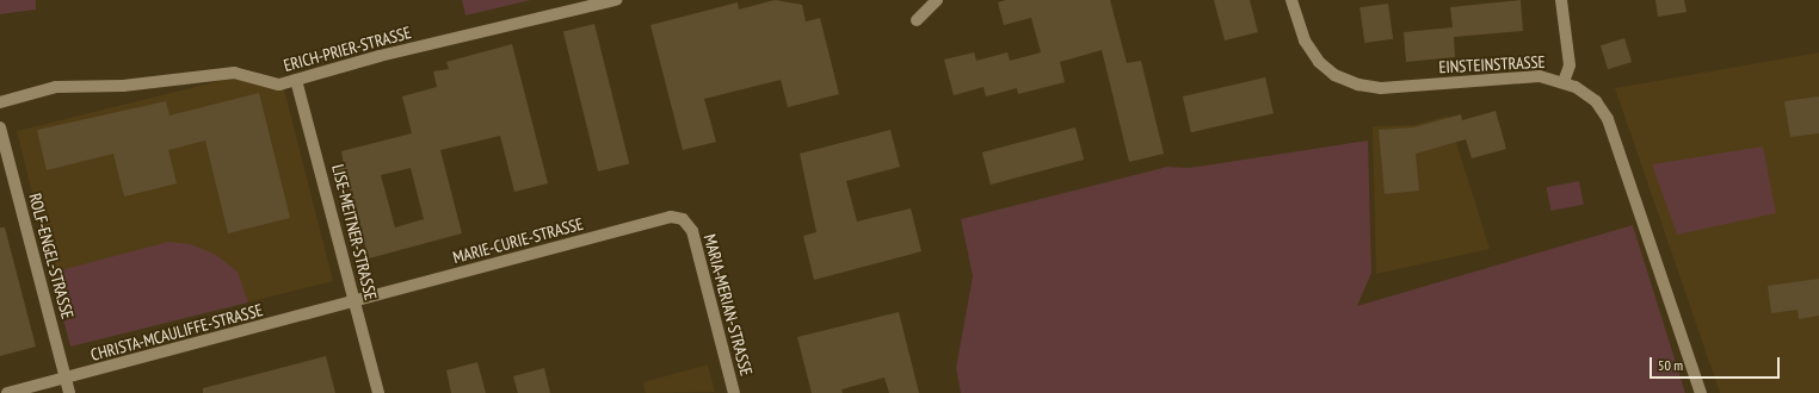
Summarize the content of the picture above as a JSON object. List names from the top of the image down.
{
  "streets": {
    "street": [
      "ERICH-PRIER-STRASSE",
      "EINSTEINSTRASSE",
      "LISE-MEITNER-STRASSE",
      "MARIE-CURIE-STRASSE",
      "ROLF-ENGEL-STRASSE",
      "MARIA-MERIAN-STRASSE",
      "CHRISTA-MCAULIFFE-STRASSE"
    ]
  },
  "crossings": [
    ["ERICH-PRIER-STRASSE", "LISE-MEITNER-STRASSE"],
    ["LISE-MEITNER-STRASSE", "MARIE-CURIE-STRASSE"],
    ["LISE-MEITNER-STRASSE", "CHRISTA-MCAULIFFE-STRASSE"],
    ["MARIE-CURIE-STRASSE", "MARIA-MERIAN-STRASSE"],
    ["MARIE-CURIE-STRASSE", "CHRISTA-MCAULIFFE-STRASSE"],
    ["ROLF-ENGEL-STRASSE", "CHRISTA-MCAULIFFE-STRASSE"]
  ],
  "scale_bar": "50 m"
}
